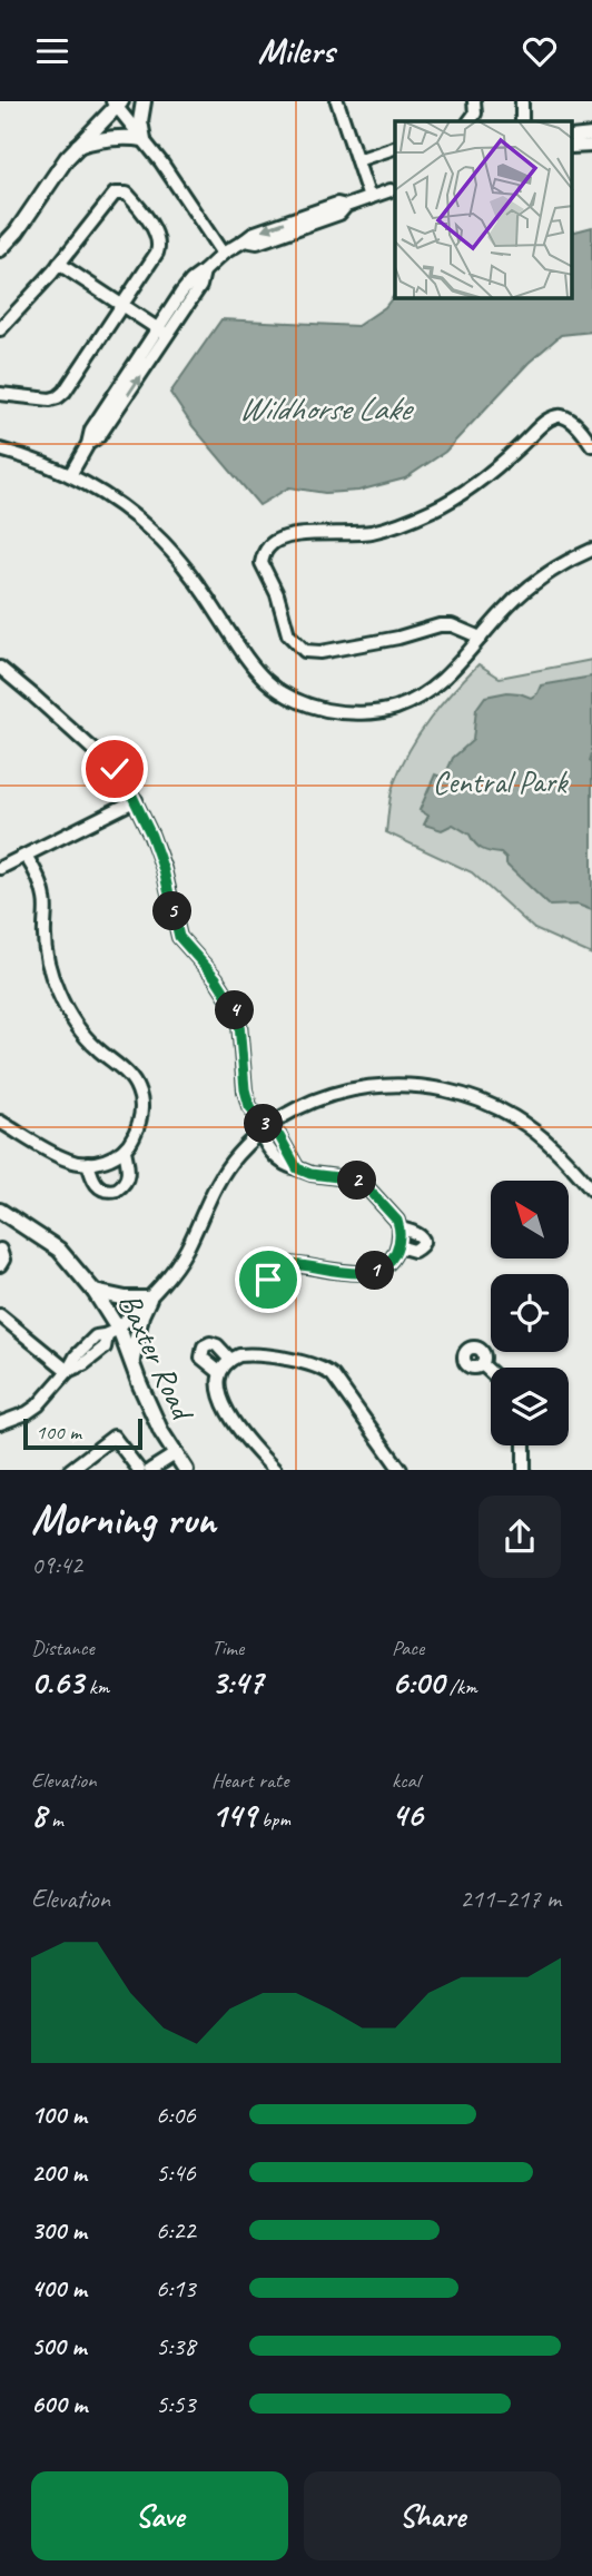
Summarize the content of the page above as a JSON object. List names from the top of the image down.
{
  "streets": {
    "main road": ["Baxter Road"]
  },
  "water": ["Wildhorse Lake"],
  "parks": ["Central Park"],
  "scale_bar": "100 m",
  "north": "top left",
  "page": {
    "header": "Milers",
    "pins": [
      "5",
      "4",
      "3",
      "2",
      "1"
    ],
    "scale": "100 m",
    "heading": ["Morning run", "09:42"],
    "stats": [
      ["Distance", "0.63 km"],
      ["Time", "3:47"],
      ["Pace", "6:00 /km"],
      ["Elevation", "8 m"],
      ["Heart rate", "149 bpm"],
      ["kcal", "46"]
    ],
    "chart": ["Elevation", "211–217 m"],
    "list": [
      {
        "name": "100 m",
        "note": "6:06"
      },
      {
        "name": "200 m",
        "note": "5:46"
      },
      {
        "name": "300 m",
        "note": "6:22"
      },
      {
        "name": "400 m",
        "note": "6:13"
      },
      {
        "name": "500 m",
        "note": "5:38"
      },
      {
        "name": "600 m",
        "note": "5:53"
      }
    ],
    "buttons": ["Save", "Share"]
  }
}
